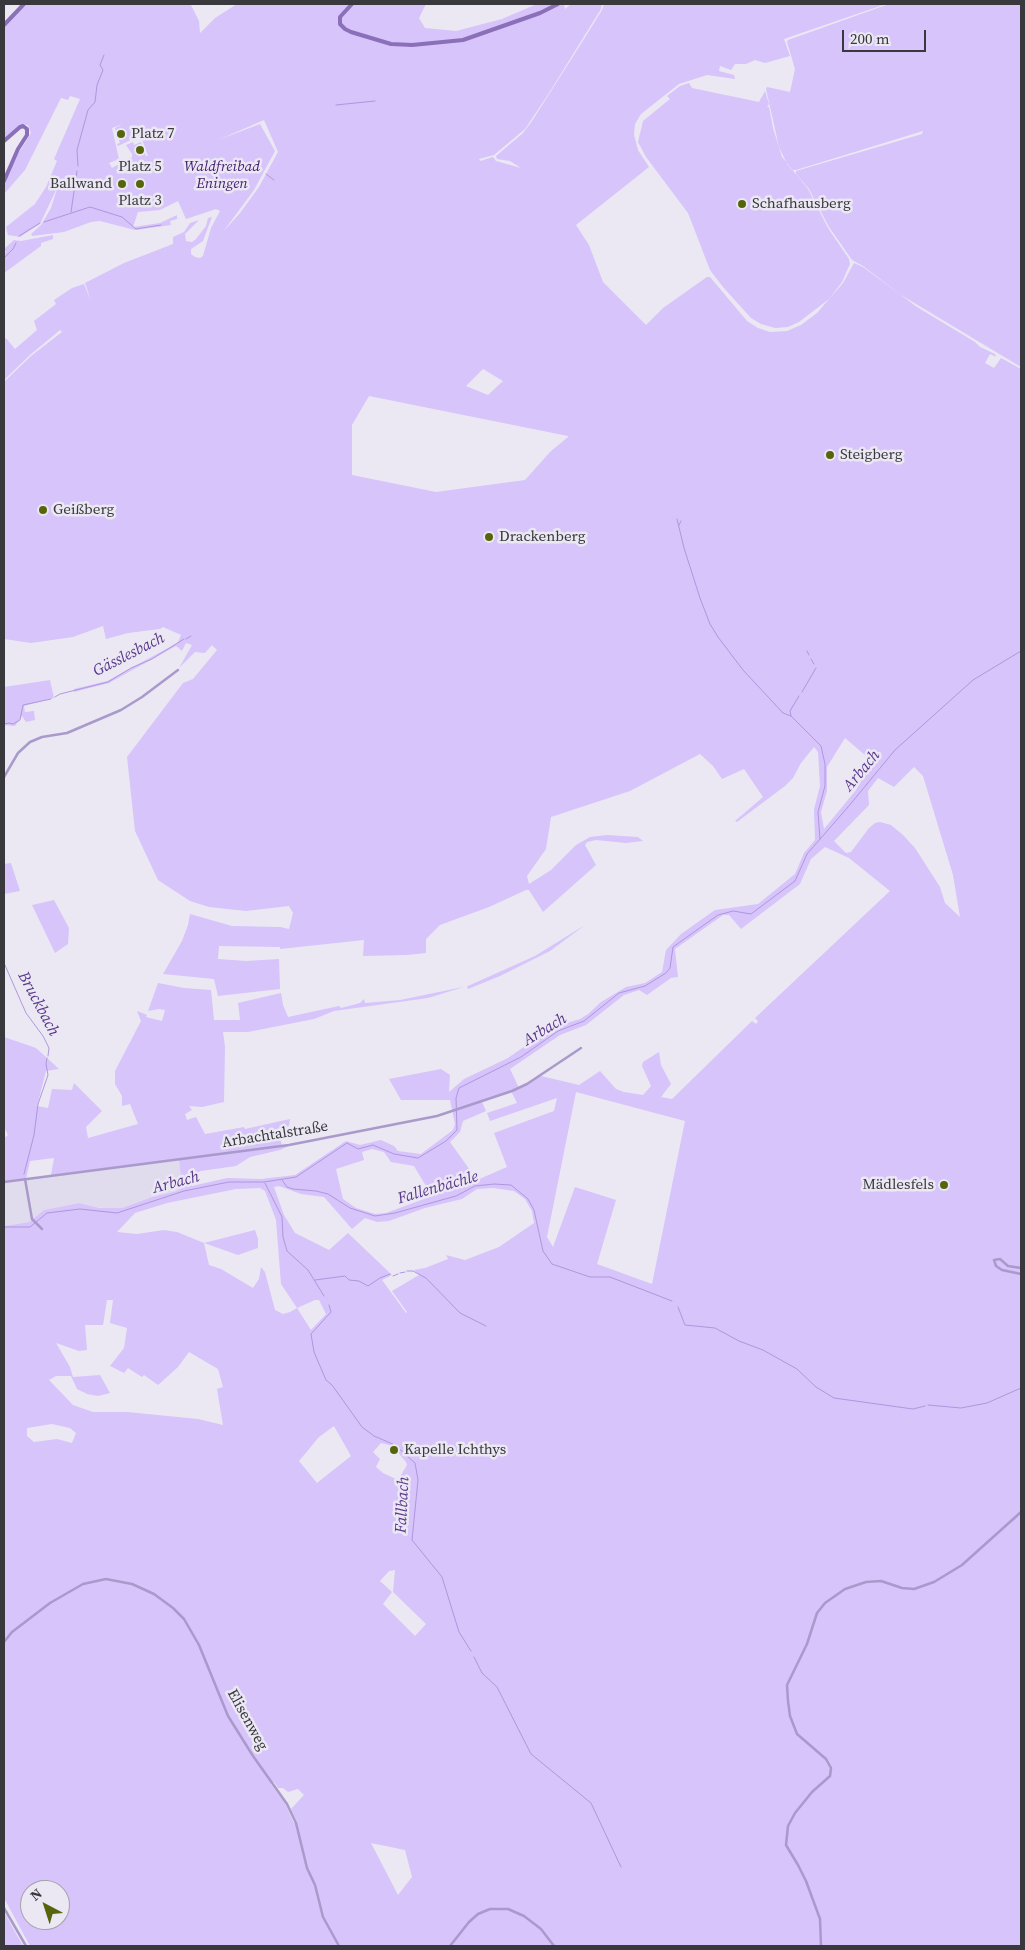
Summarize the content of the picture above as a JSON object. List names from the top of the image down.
{
  "streets": {
    "street": ["Arbachtalstraße", "Elisenweg"]
  },
  "water": [
    "Gässlesbach",
    "Arbach",
    "Bruckbach",
    "Fallenbächle",
    "Fallbach"
  ],
  "parks": ["Waldfreibad Eningen"],
  "places": [
    "Platz 7",
    "Platz 5",
    "Ballwand",
    "Platz 3",
    "Schafhausberg",
    "Steigberg",
    "Geißberg",
    "Drackenberg",
    "Mädlesfels",
    "Kapelle Ichthys"
  ],
  "scale_bar": "200 m",
  "north": "top left"
}
